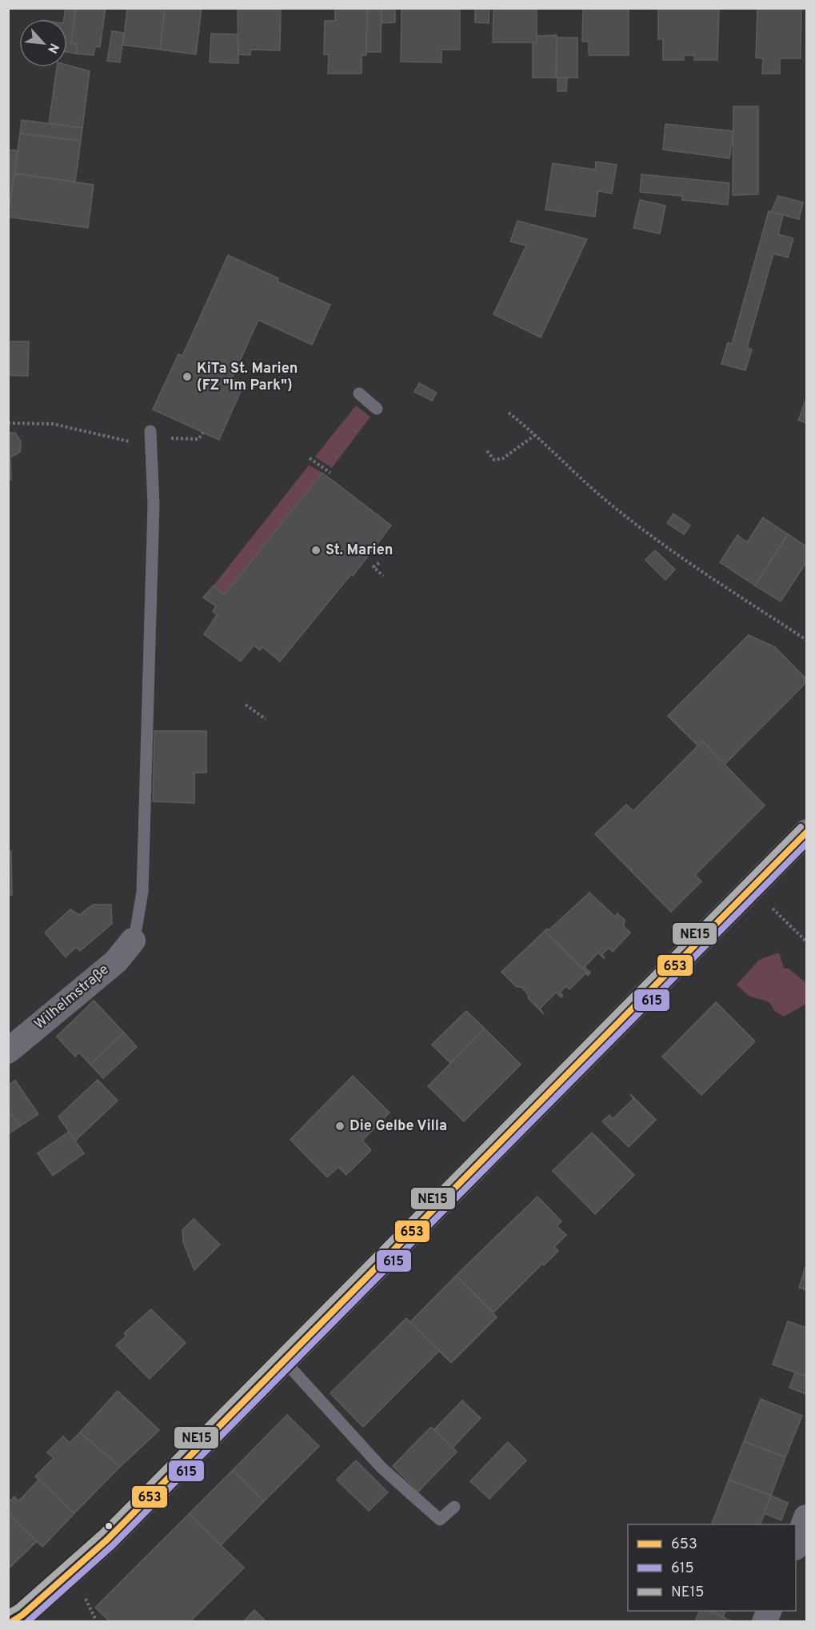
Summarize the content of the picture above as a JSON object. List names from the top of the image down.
{
  "streets": {
    "street": ["Wilhelmstraße"]
  },
  "places": ["KiTa St. Marien (FZ \"Im Park\")", "St. Marien", "Die Gelbe Villa"],
  "lines": ["transit line NE15", "transit line 653", "transit line 615"],
  "legend": ["653", "615", "NE15"],
  "north": "bottom right"
}
